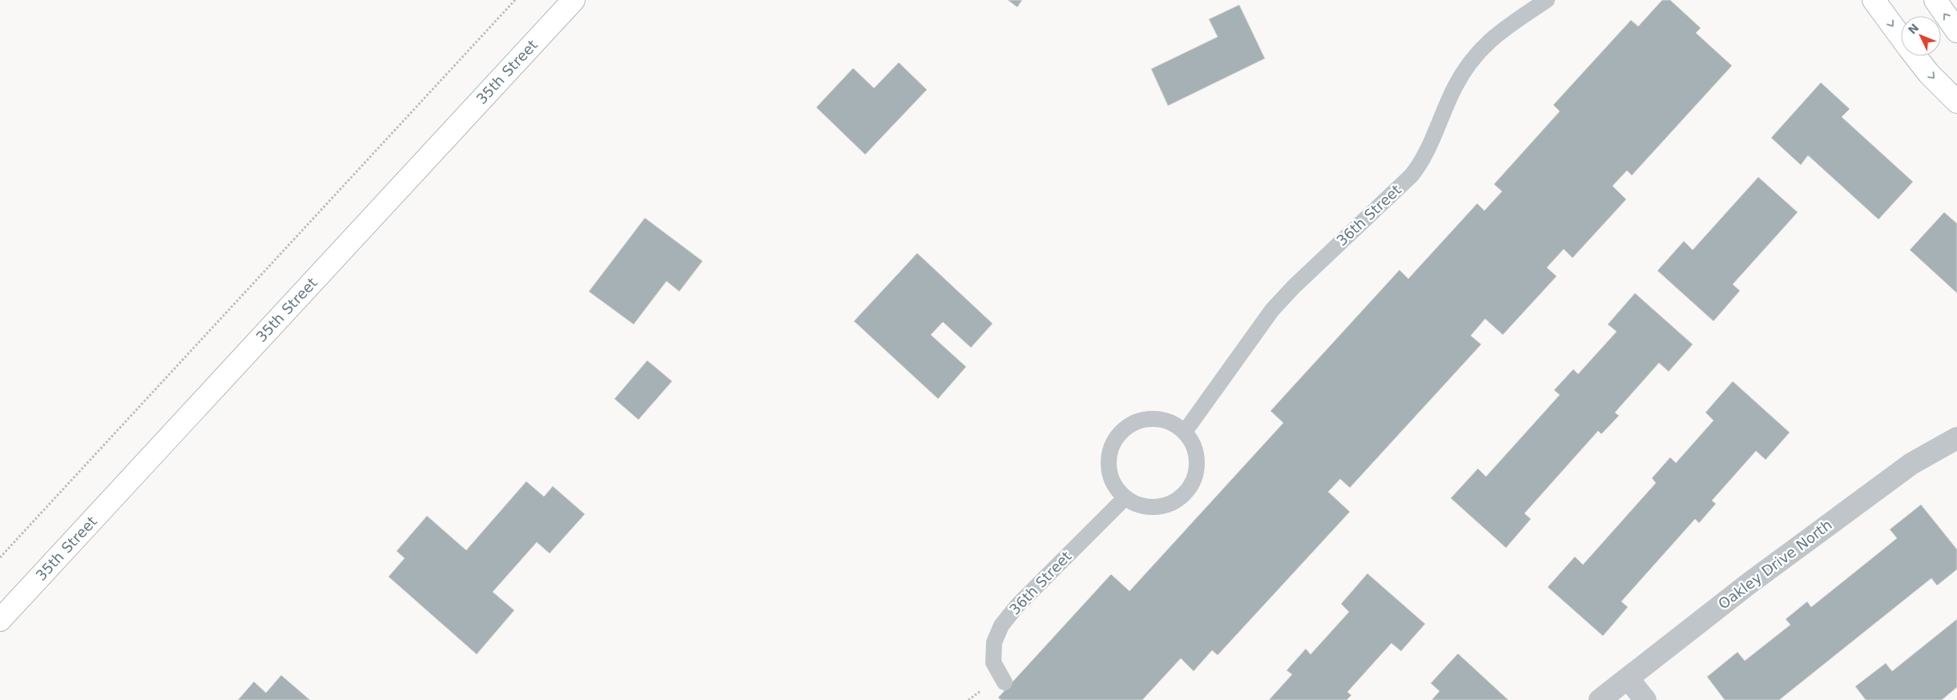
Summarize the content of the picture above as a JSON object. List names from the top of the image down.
{
  "streets": {
    "street": ["35th Street", "Oakley Drive North"],
    "lane": ["36th Street"]
  },
  "north": "top left"
}
